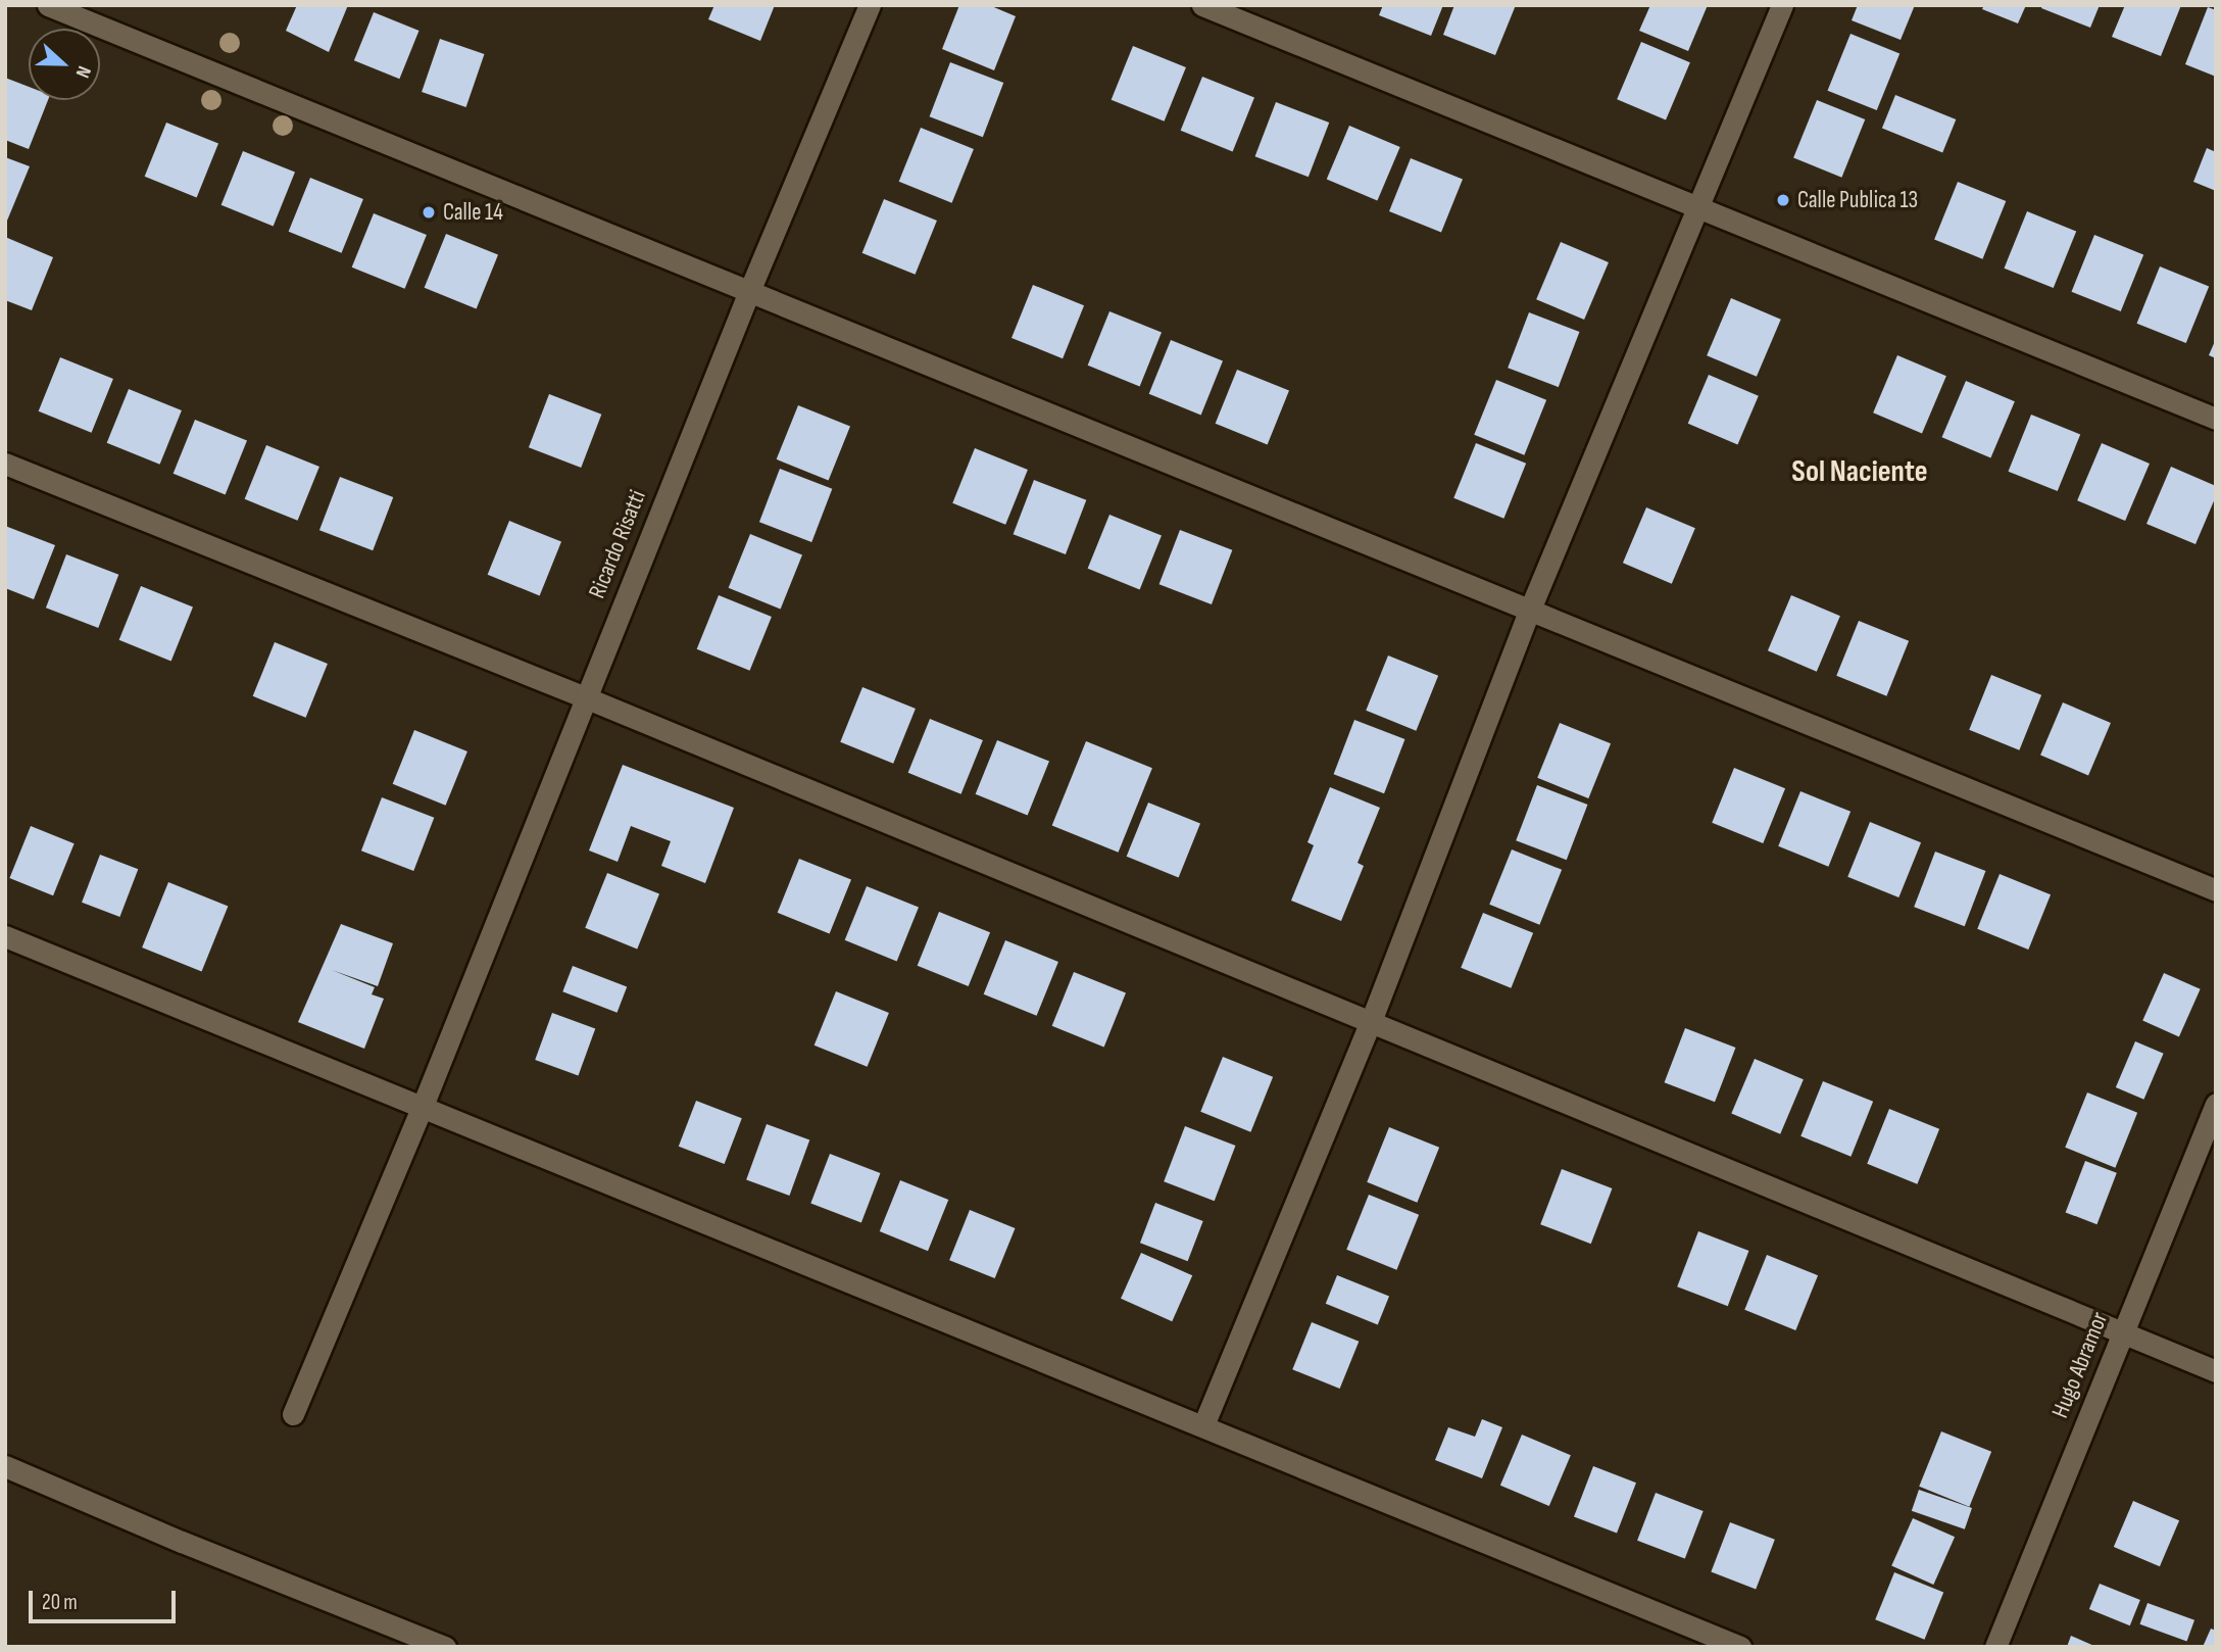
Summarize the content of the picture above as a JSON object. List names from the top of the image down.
{
  "streets": {
    "street": ["Ricardo Risatti", "Hugo Abramor"]
  },
  "districts": ["Sol Naciente"],
  "places": ["Calle Publica 13", "Calle 14"],
  "scale_bar": "20 m",
  "north": "right"
}
